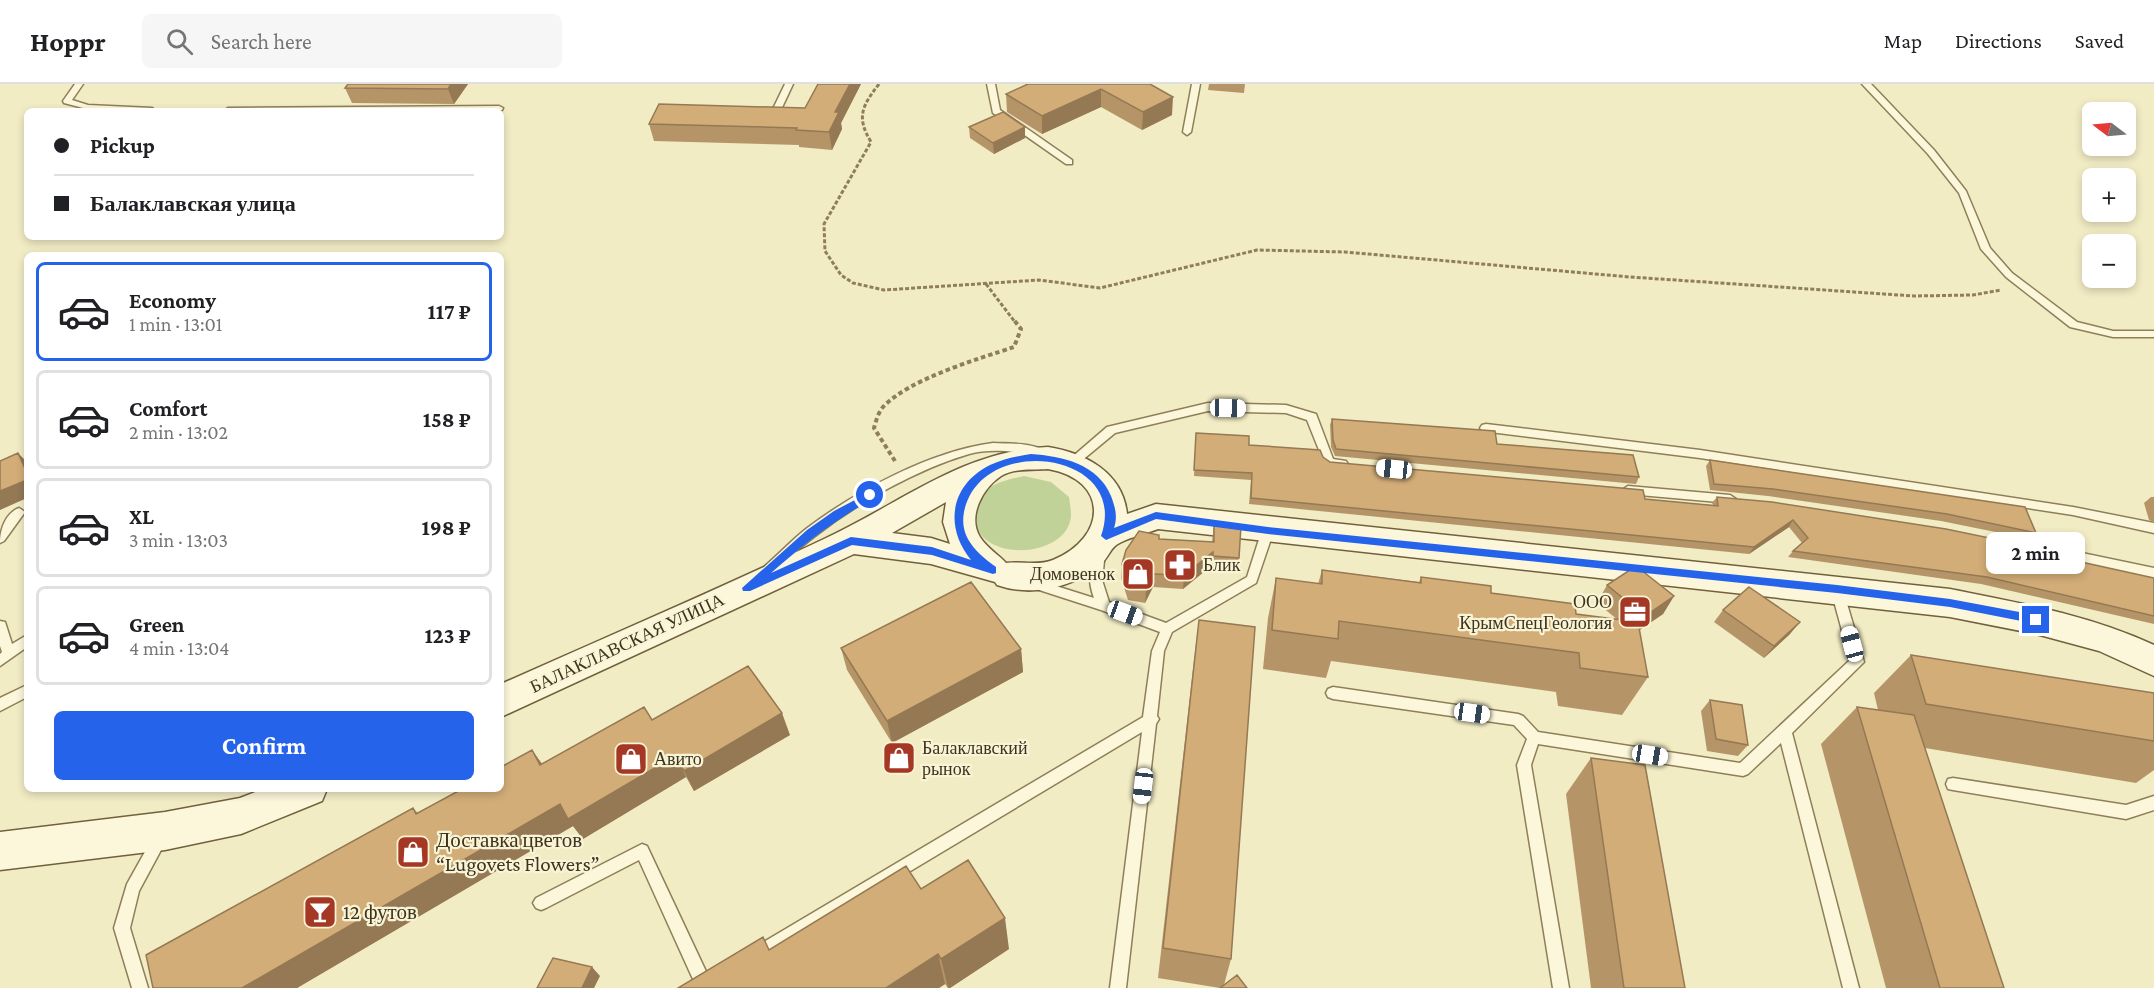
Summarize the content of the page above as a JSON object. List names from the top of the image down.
{
  "streets": {
    "main road": ["БАЛАКЛАВСКАЯ УЛИЦА"]
  },
  "places": {
    "pharmacy": ["Блик"],
    "shop": [
      "Домовенок",
      "Балаклавский рынок",
      "Авито",
      "Доставка цветов “Lugovets Flowers”"
    ],
    "office": ["ООО КрымСпецГеология"],
    "bar": ["12 футов"]
  },
  "north": "left",
  "page": {
    "header": "Hoppr",
    "search": "Search here",
    "nav": ["Map", "Directions", "Saved"],
    "map_buttons": ["+", "−"],
    "banner": ["Pickup", "Балаклавская улица"],
    "list": [
      {
        "name": "Economy",
        "note": "1 min · 13:01",
        "value": "117 ₽"
      },
      {
        "name": "Comfort",
        "note": "2 min · 13:02",
        "value": "158 ₽"
      },
      {
        "name": "XL",
        "note": "3 min · 13:03",
        "value": "198 ₽"
      },
      {
        "name": "Green",
        "note": "4 min · 13:04",
        "value": "123 ₽"
      }
    ],
    "bubble": "2 min",
    "buttons": "Confirm"
  }
}
